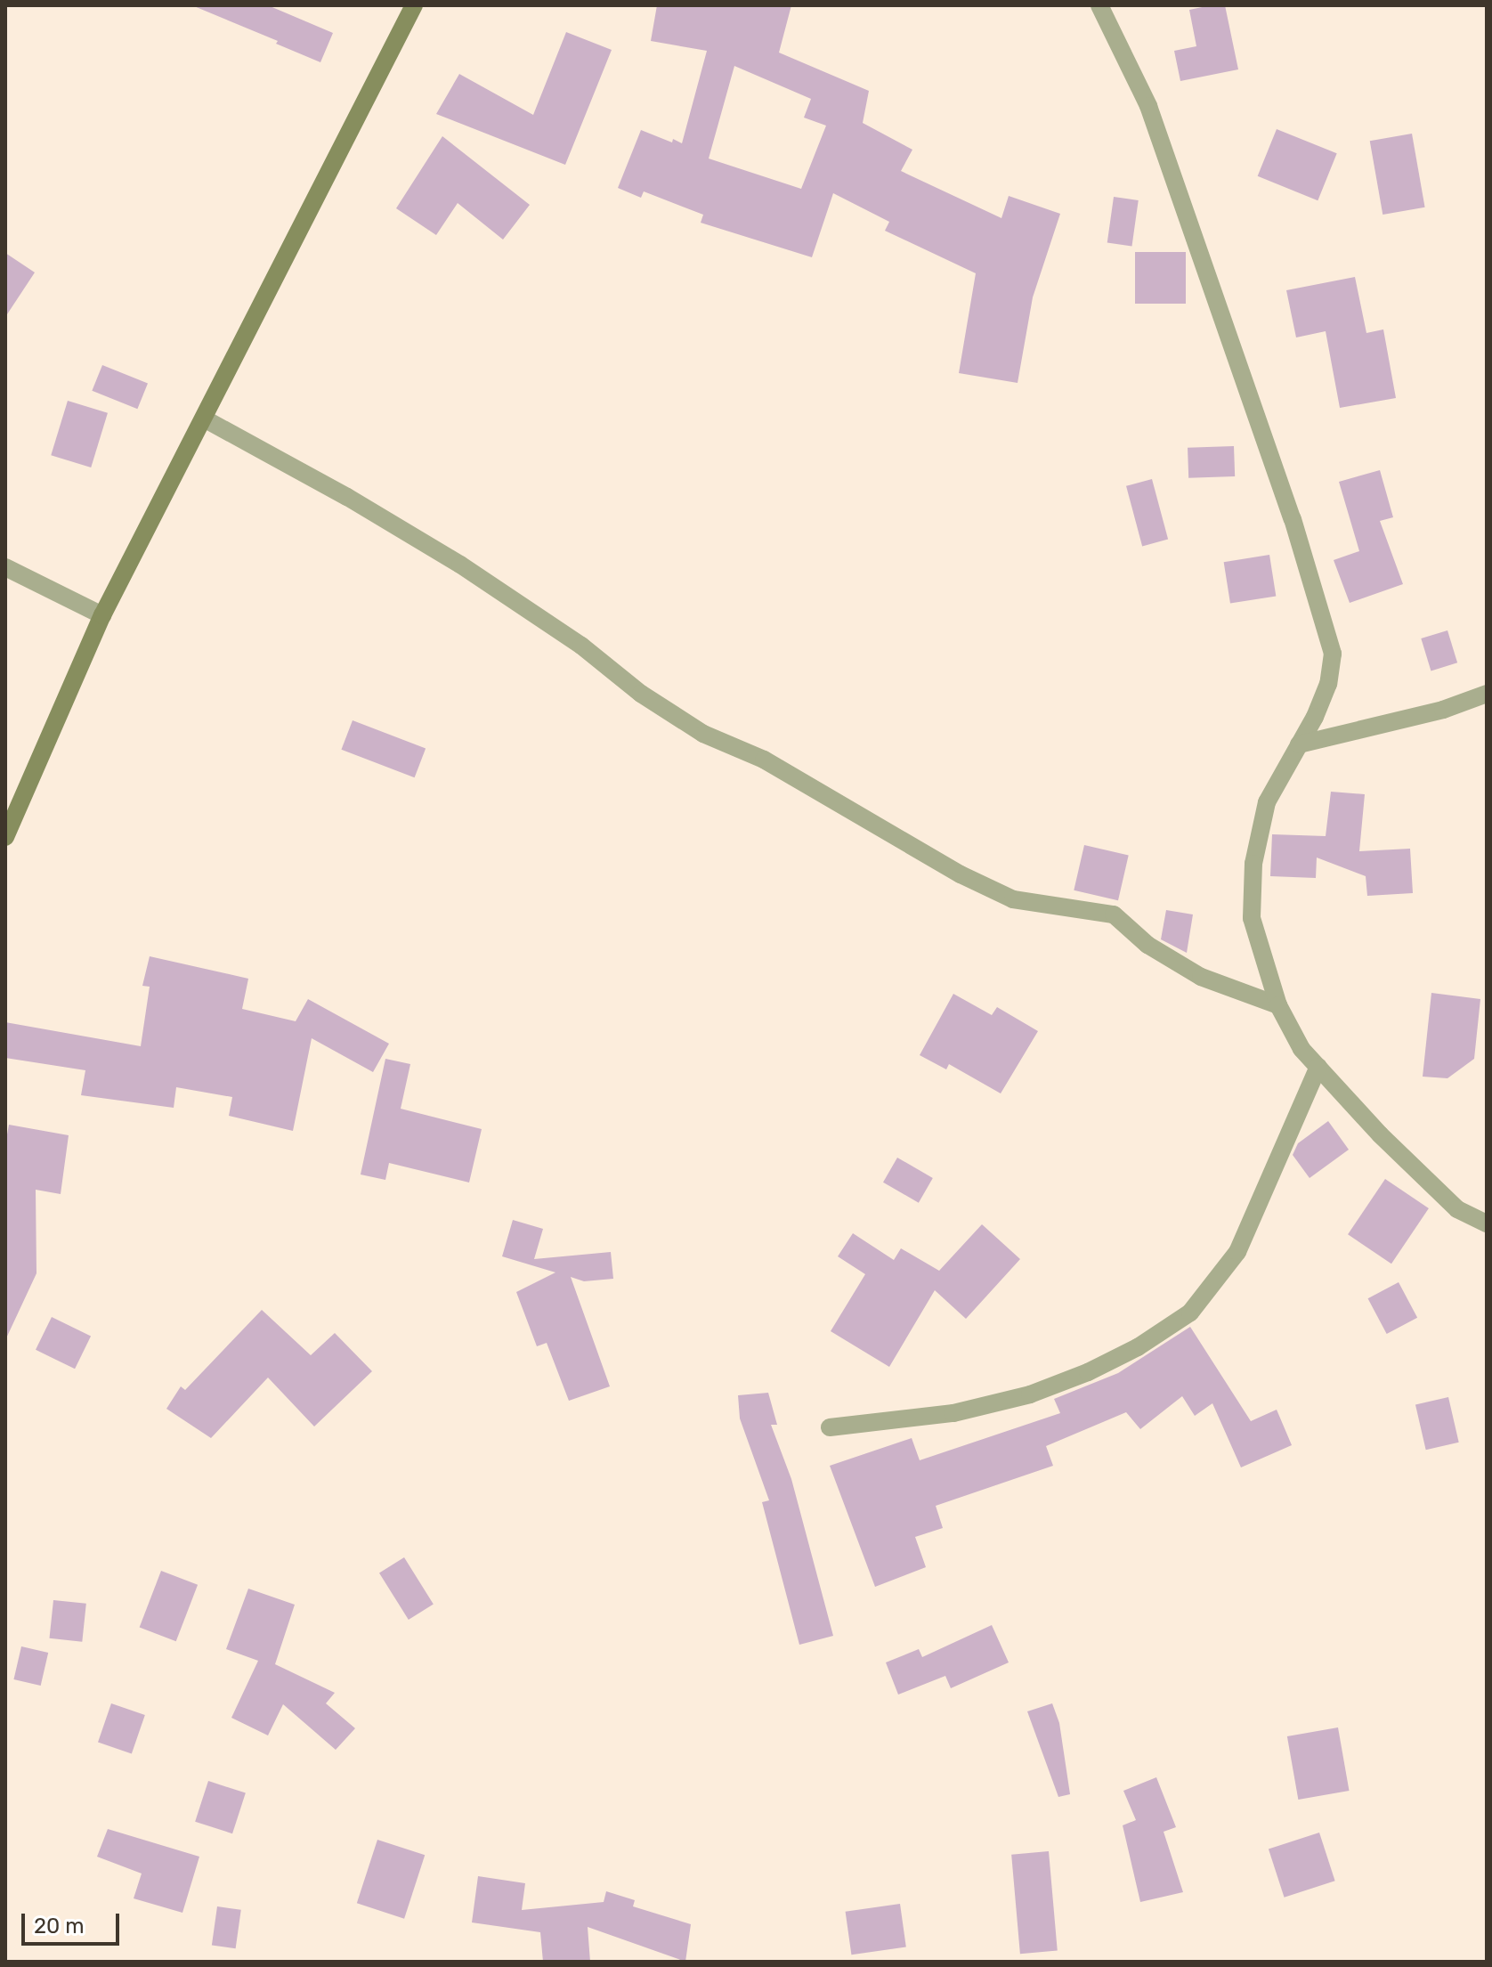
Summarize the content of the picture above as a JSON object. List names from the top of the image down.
{
  "scale_bar": "20 m"
}
